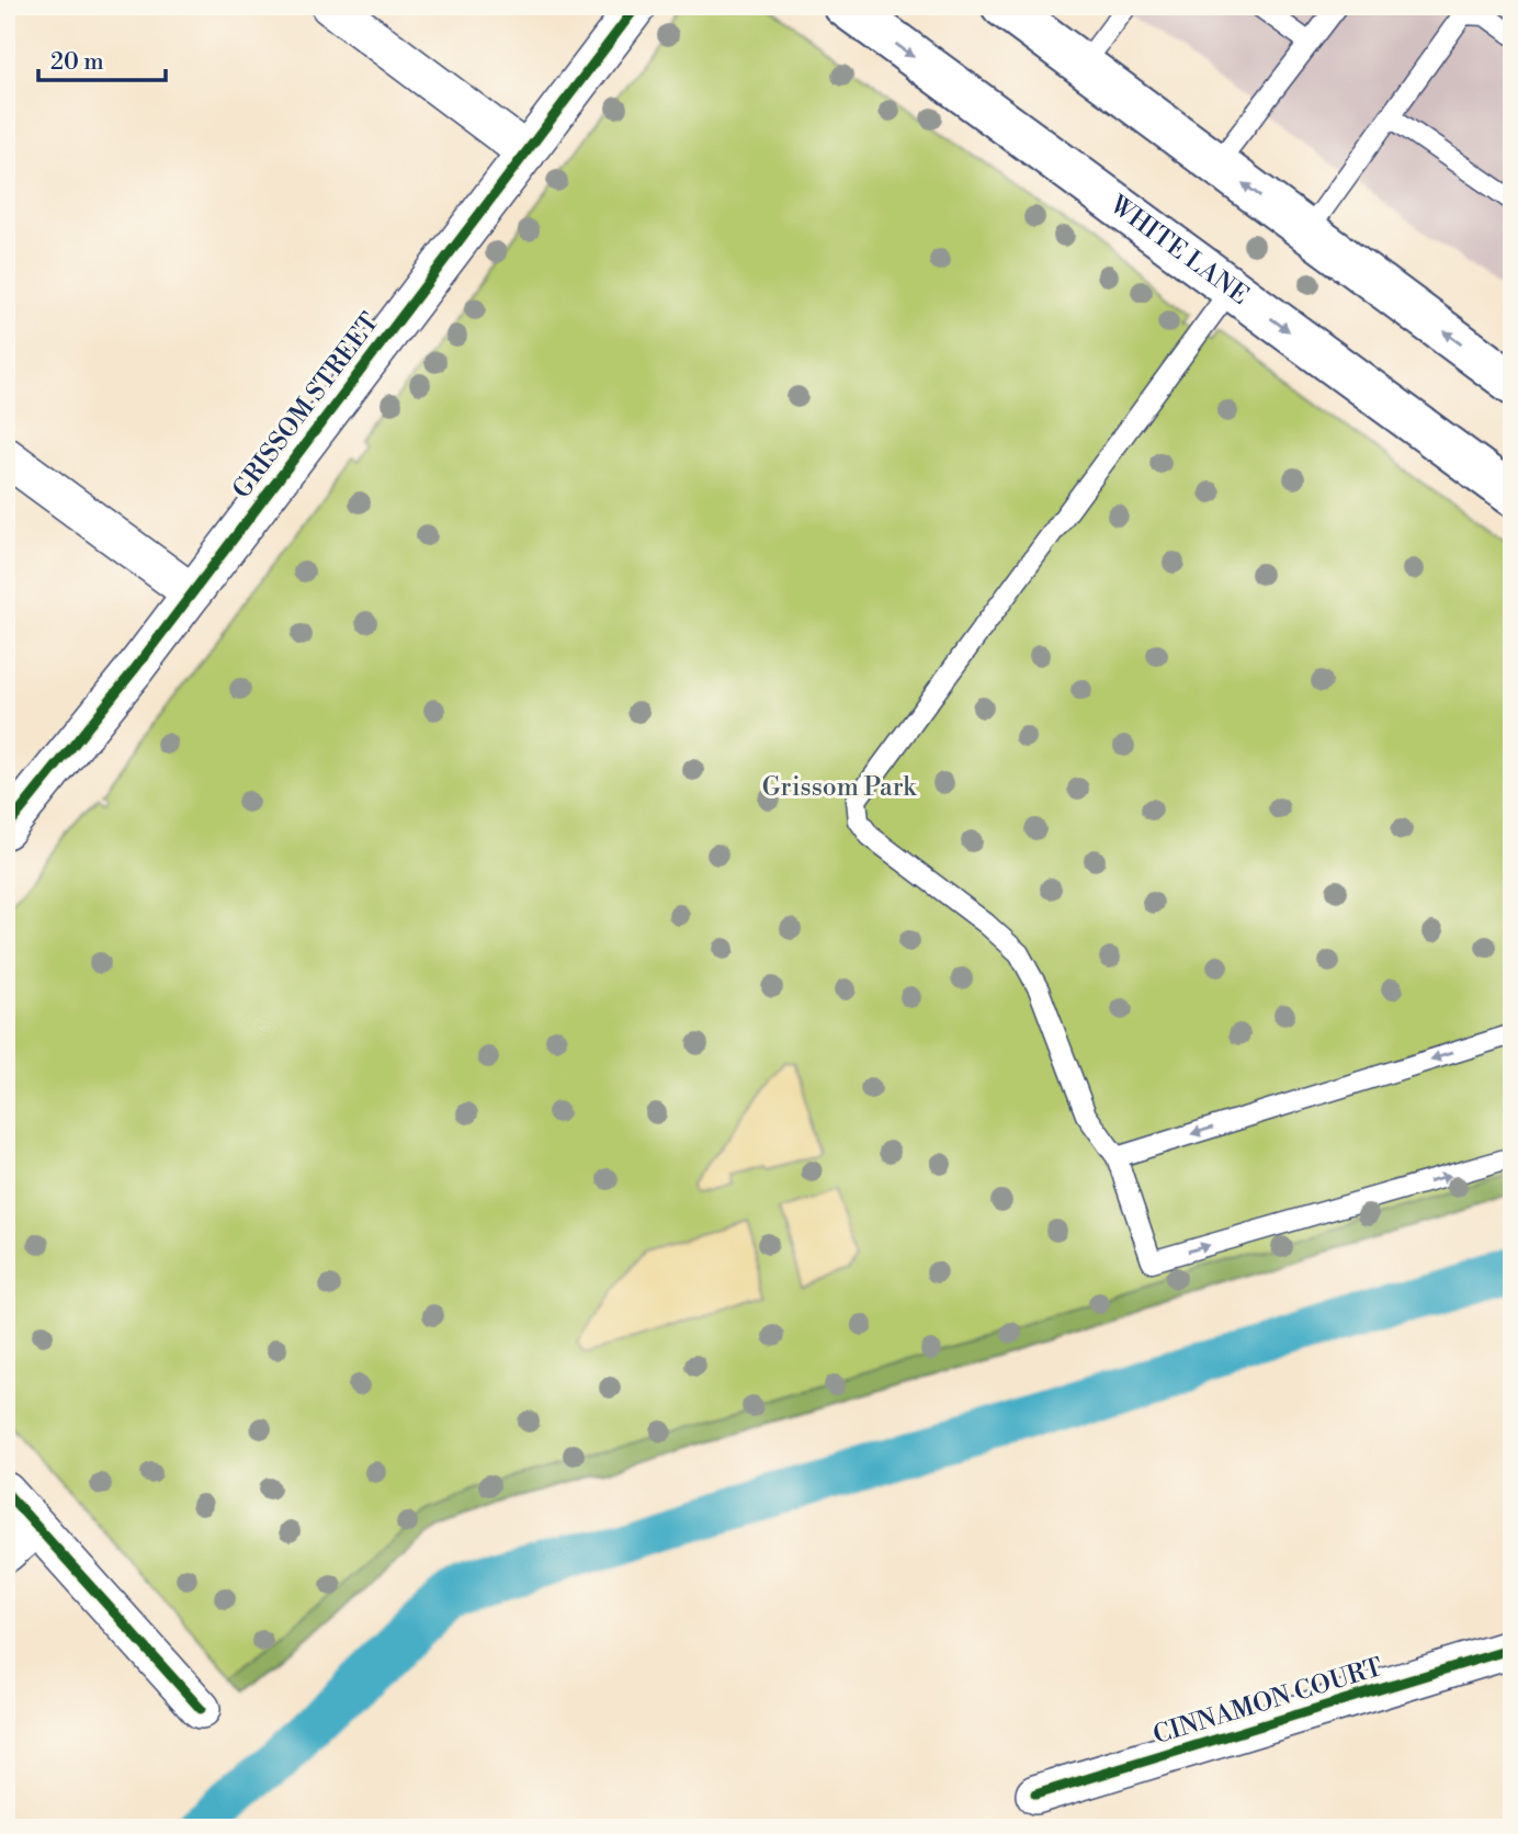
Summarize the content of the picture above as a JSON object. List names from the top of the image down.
{
  "streets": {
    "main road": ["WHITE LANE"],
    "street": ["GRISSOM STREET", "CINNAMON COURT"]
  },
  "parks": ["Grissom Park"],
  "scale_bar": "20 m"
}
